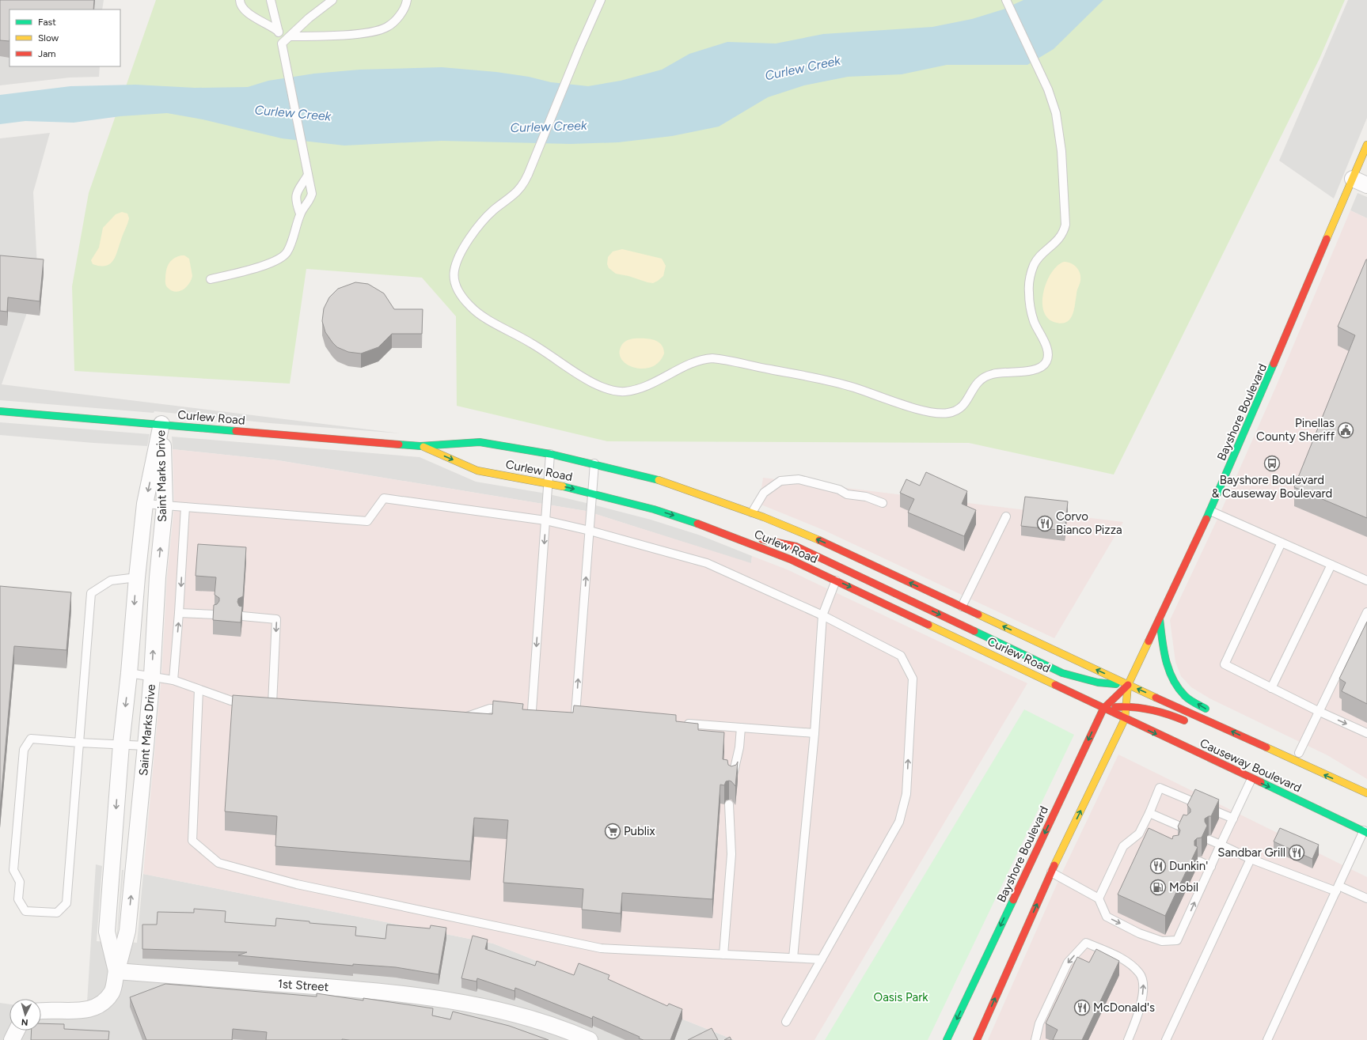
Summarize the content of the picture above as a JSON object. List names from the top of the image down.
{
  "streets": {
    "main road": ["Bayshore Boulevard", "Curlew Road", "Causeway Boulevard"],
    "street": ["Saint Marks Drive", "1st Street"]
  },
  "crossings": [
    ["Bayshore Boulevard", "Curlew Road"],
    ["Bayshore Boulevard", "Causeway Boulevard"],
    ["Curlew Road", "Saint Marks Drive"],
    ["Curlew Road", "Causeway Boulevard"],
    ["Saint Marks Drive", "1st Street"]
  ],
  "water": ["Curlew Creek"],
  "parks": ["Oasis Park"],
  "places": {
    "public building": ["Pinellas County Sheriff"],
    "bus stop": ["Bayshore Boulevard & Causeway Boulevard"],
    "restaurant": [
      "Corvo Bianco Pizza",
      "Sandbar Grill",
      "Dunkin'",
      "McDonald's"
    ],
    "supermarket": ["Publix"],
    "fuel station": ["Mobil"]
  },
  "legend": ["Fast", "Slow", "Jam"],
  "north": "bottom"
}
